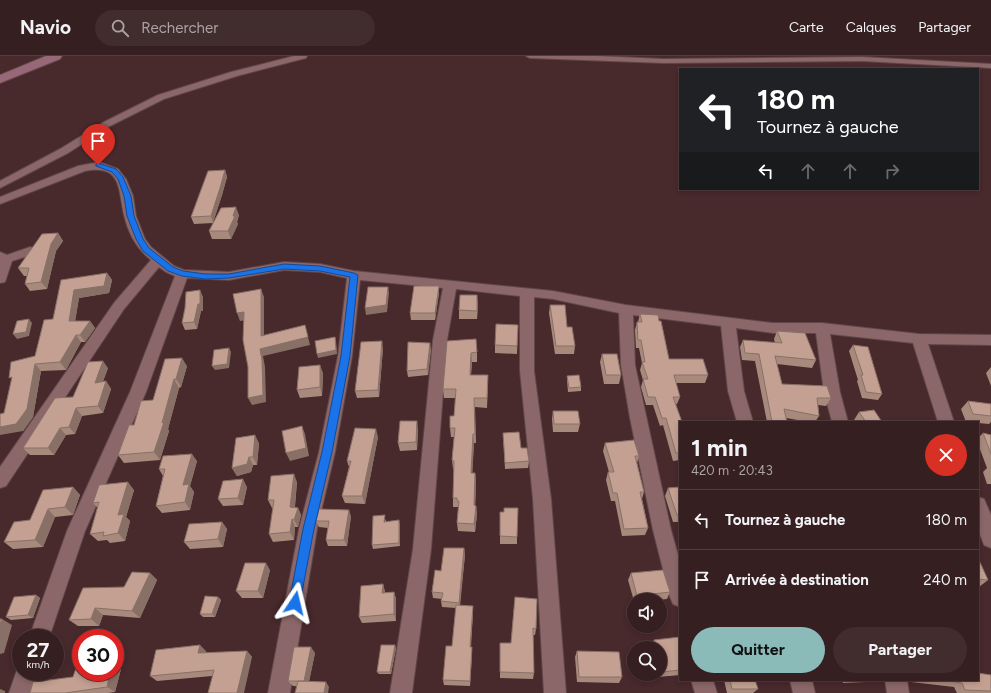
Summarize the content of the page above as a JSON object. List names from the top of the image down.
{
  "page": {
    "header": "Navio",
    "search": "Rechercher",
    "nav": ["Carte", "Calques", "Partager"],
    "turn": ["180 m", "Tournez à gauche"],
    "heading": ["1 min", "420 m · 20:43"],
    "list": [
      {
        "name": "Tournez à gauche",
        "value": "180 m"
      },
      {
        "name": "Arrivée à destination",
        "value": "240 m"
      }
    ],
    "buttons": ["Quitter", "Partager"],
    "speed": "27 km/h",
    "limit": "30"
  }
}
